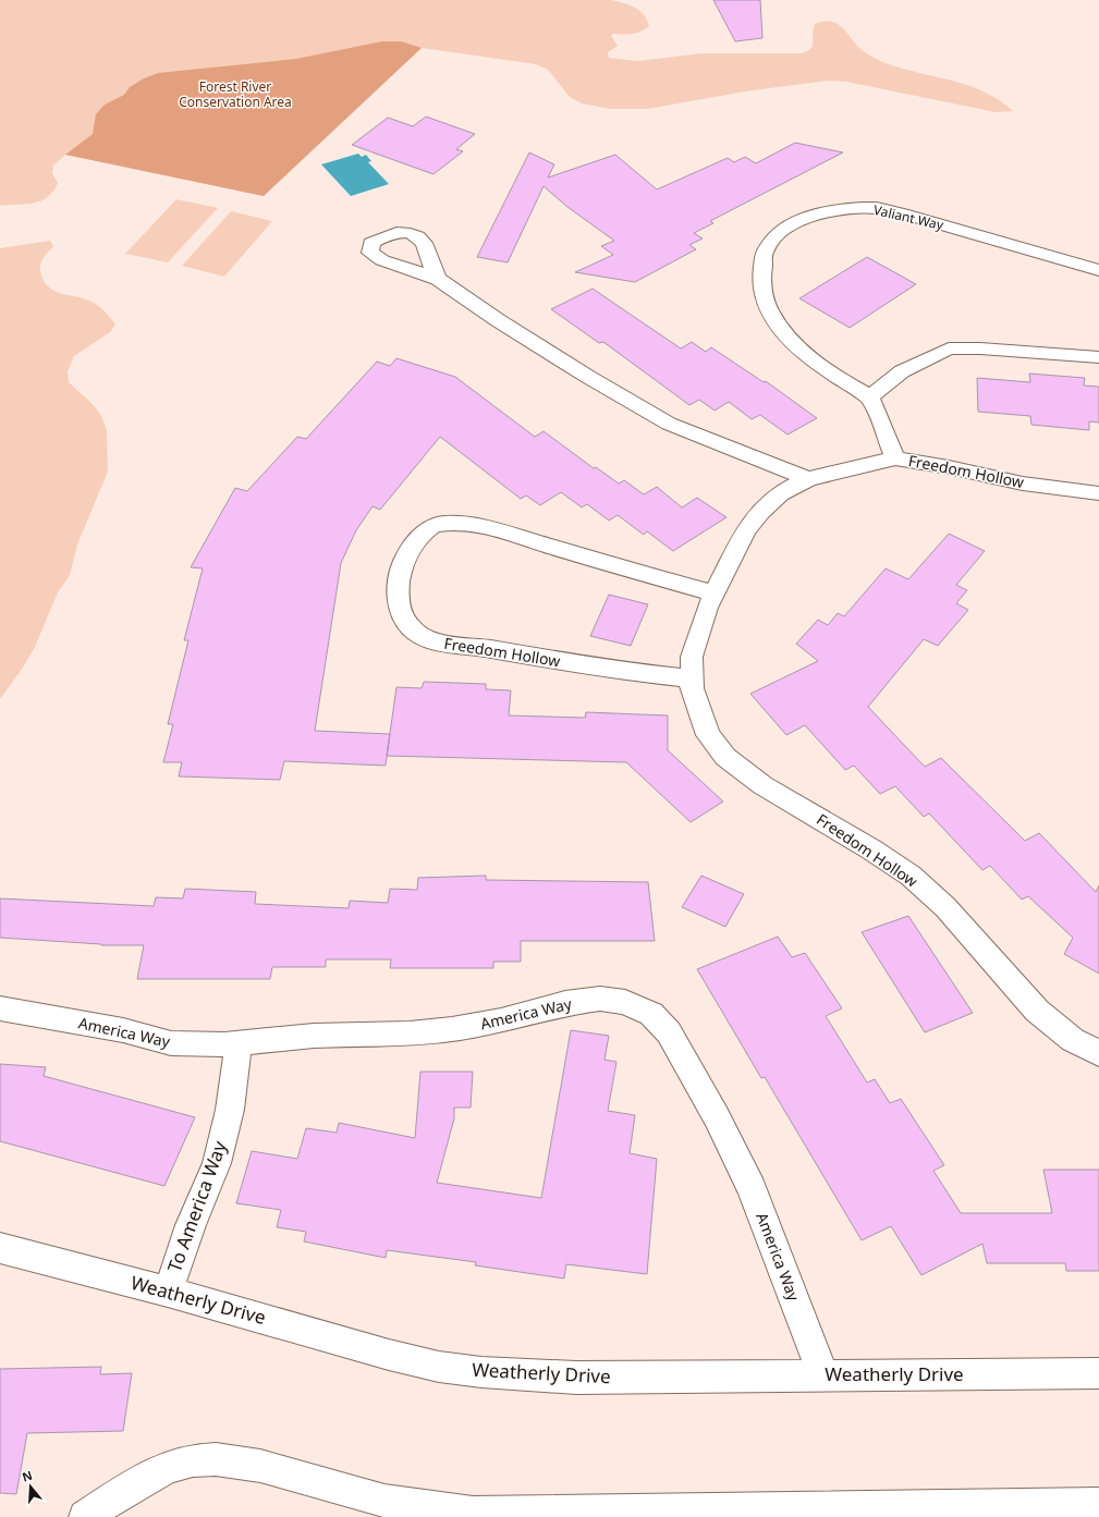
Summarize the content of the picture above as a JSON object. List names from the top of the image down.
{
  "streets": {
    "street": [
      "Valiant Way",
      "Freedom Hollow",
      "America Way",
      "To America Way",
      "Weatherly Drive"
    ]
  },
  "crossings": [
    ["America Way", "To America Way"],
    ["America Way", "Weatherly Drive"],
    ["To America Way", "Weatherly Drive"]
  ],
  "parks": ["Forest River Conservation Area"],
  "north": "top"
}
